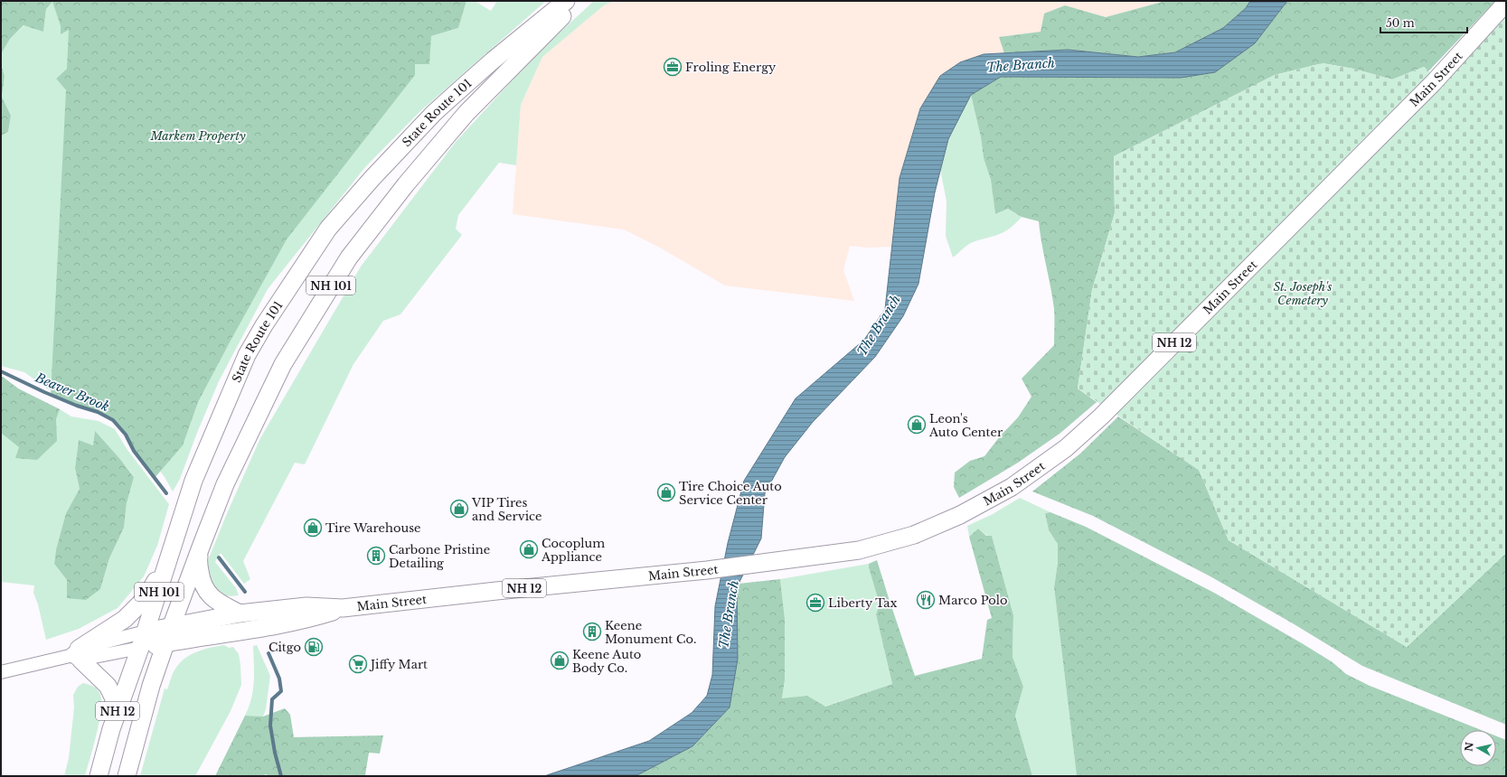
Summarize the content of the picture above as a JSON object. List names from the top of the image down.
{
  "streets": {
    "highway": [
      "Main Street",
      "State Route 101",
      "NH 101",
      "NH 12"
    ]
  },
  "crossings": [
    ["Main Street", "State Route 101"]
  ],
  "water": ["The Branch", "Beaver Brook"],
  "parks": ["Markem Property", "St. Joseph's Cemetery"],
  "places": {
    "office": ["Froling Energy", "Liberty Tax"],
    "shop": [
      "Leon's Auto Center",
      "Tire Choice Auto Service Center",
      "VIP Tires and Service",
      "Tire Warehouse",
      "Cocoplum Appliance",
      "Keene Auto Body Co."
    ],
    "building": ["Carbone Pristine Detailing", "Keene Monument Co."],
    "restaurant": ["Marco Polo"],
    "fuel station": ["Citgo"],
    "supermarket": ["Jiffy Mart"]
  },
  "scale_bar": "50 m",
  "north": "left"
}
